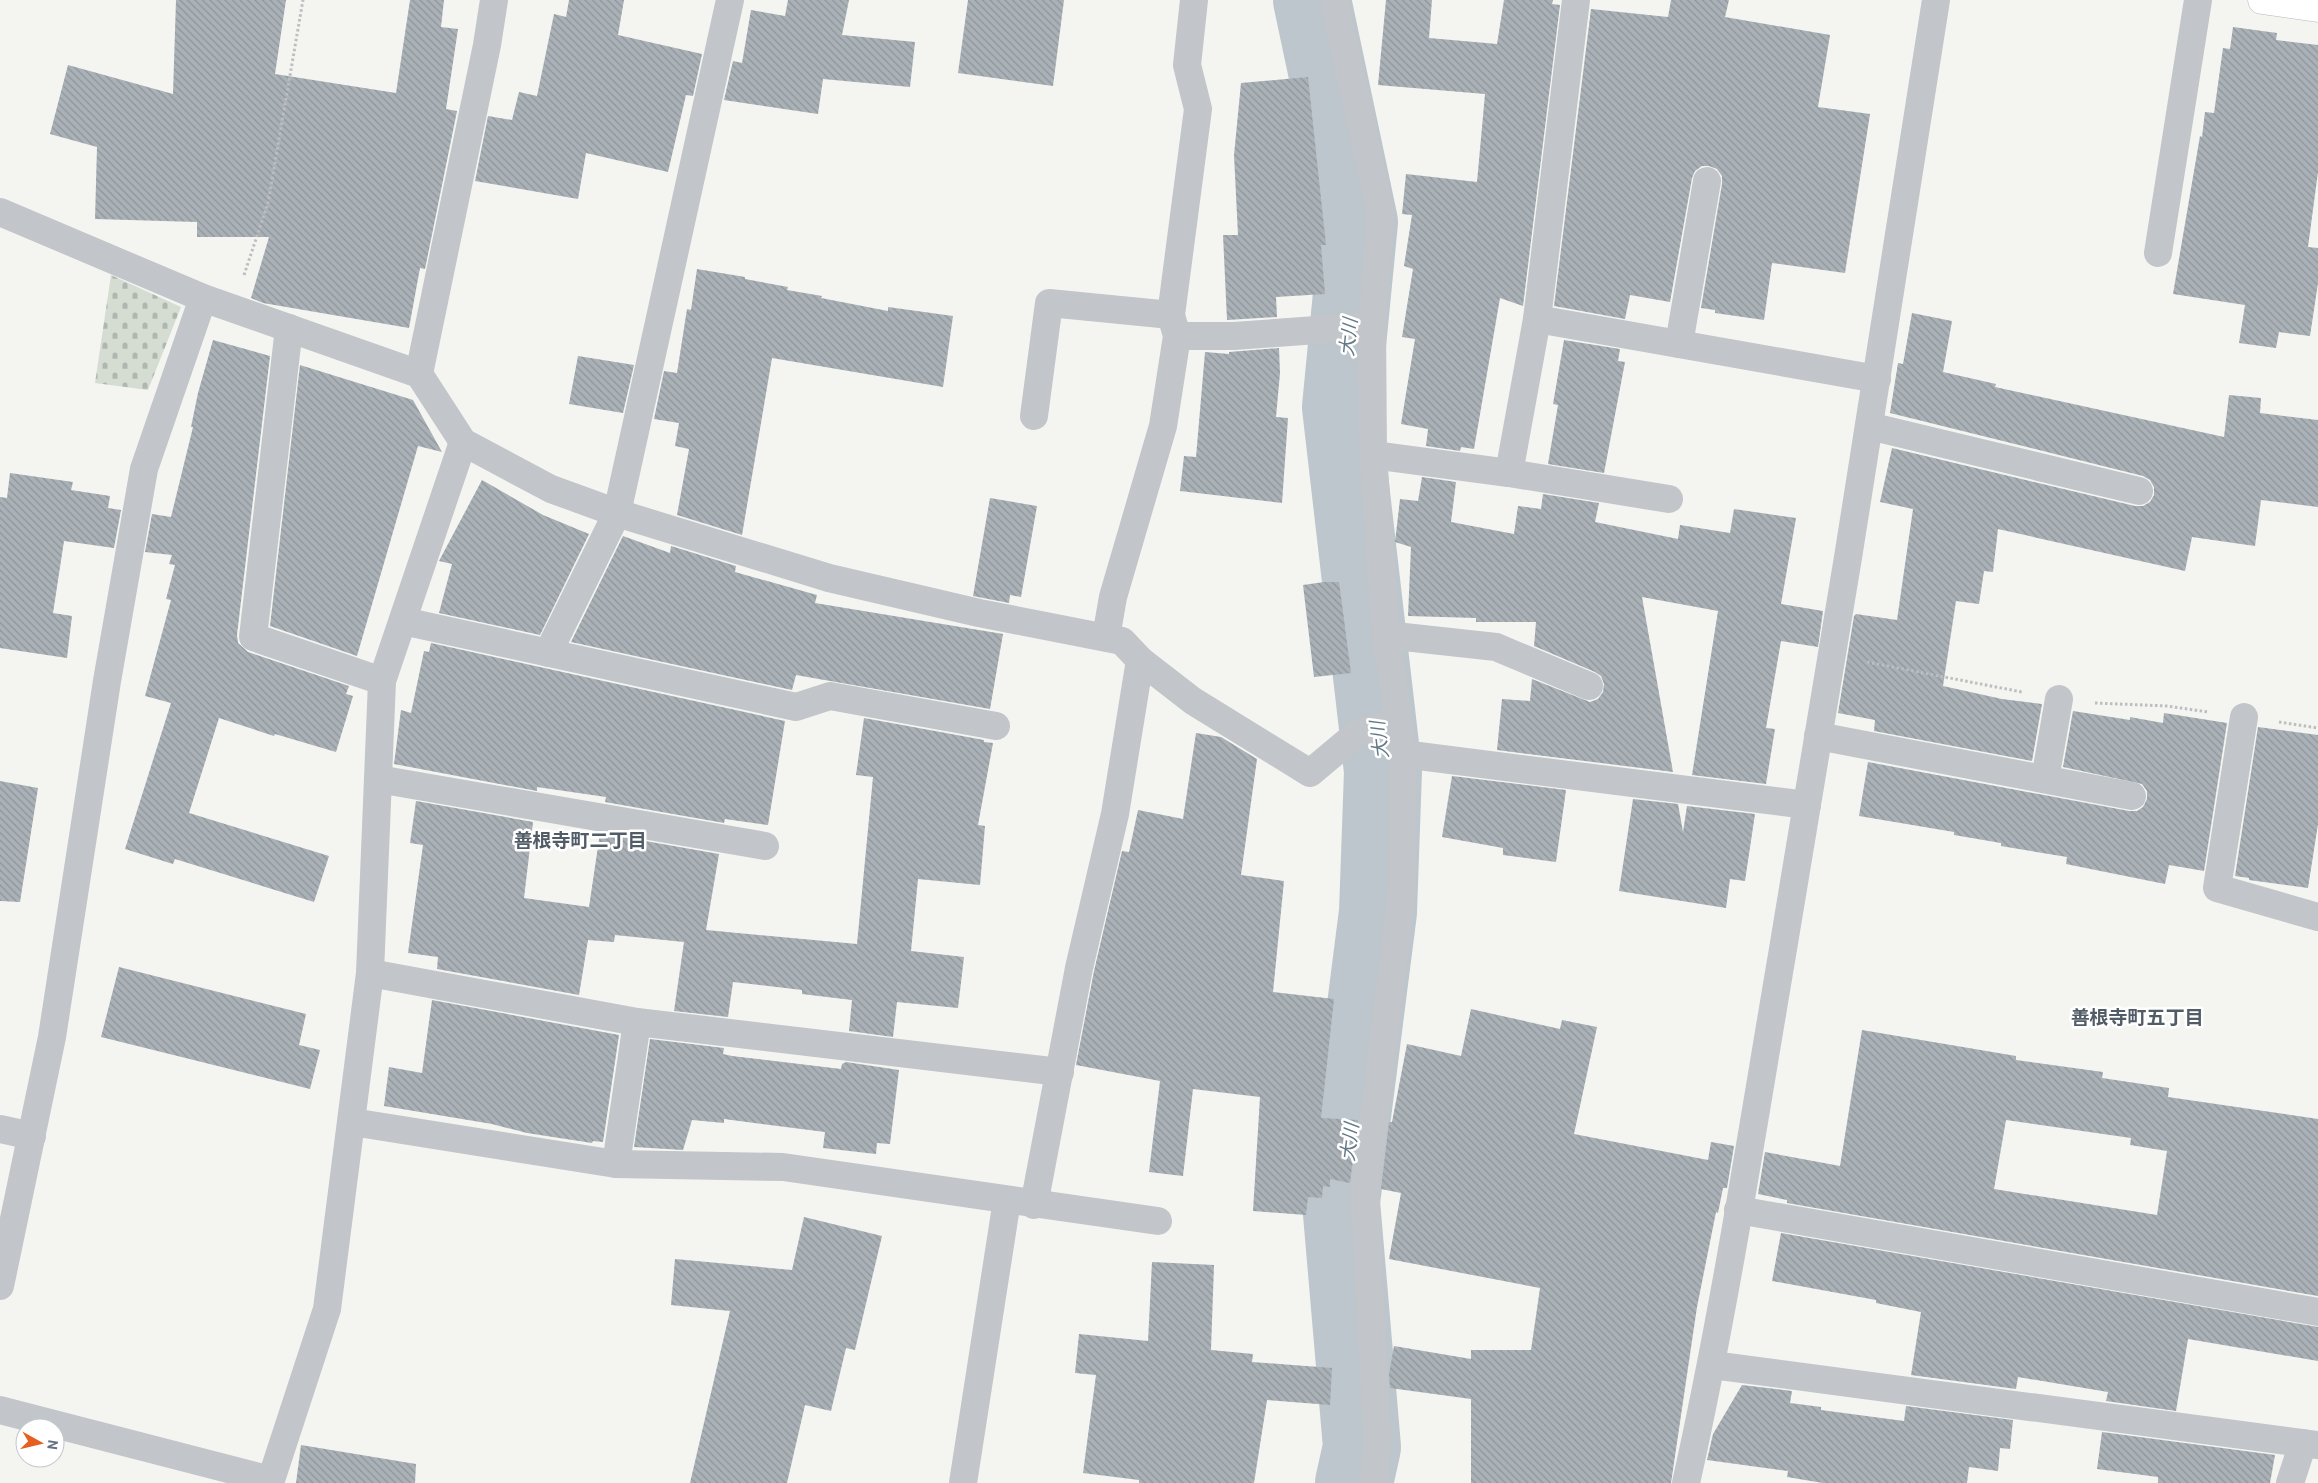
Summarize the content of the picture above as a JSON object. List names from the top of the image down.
{
  "districts": ["善根寺町二丁目", "善根寺町五丁目"],
  "water": ["大川"],
  "north": "right"
}
